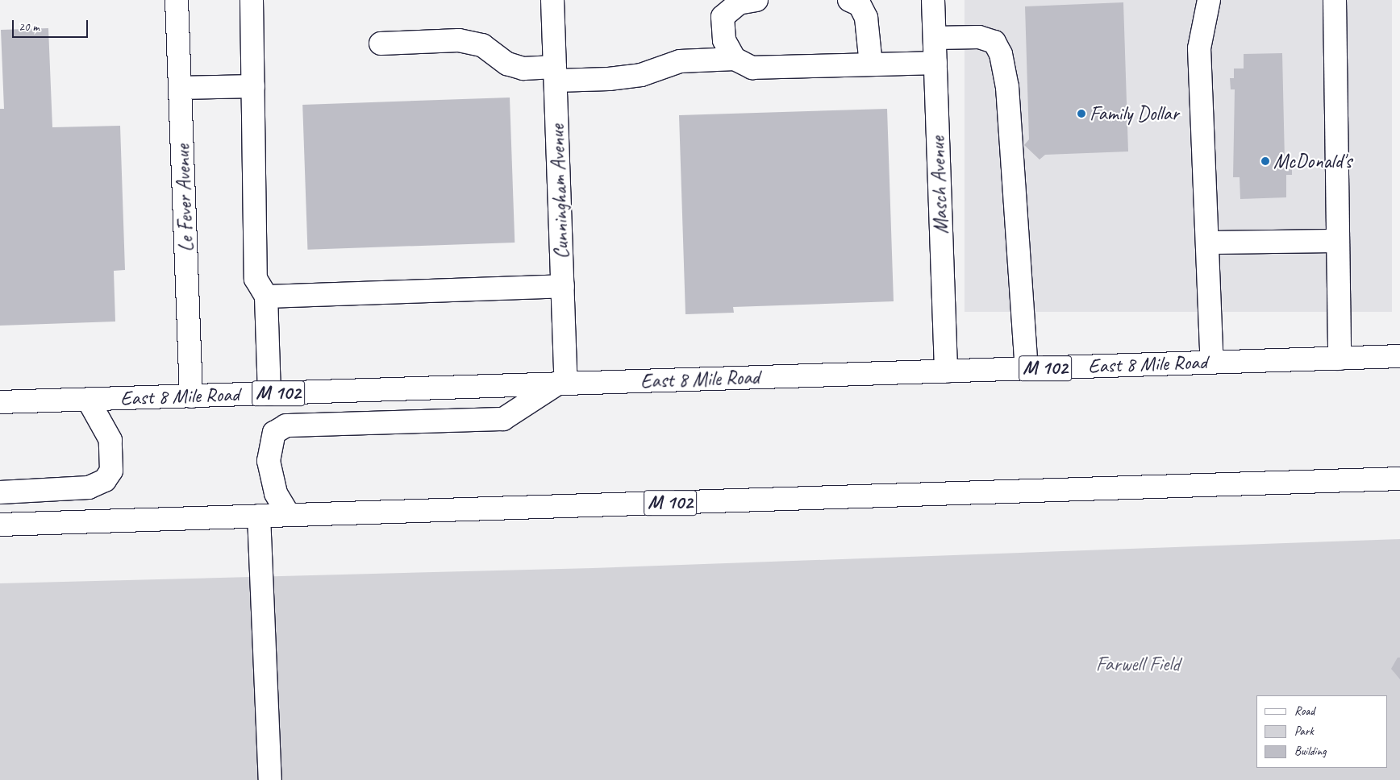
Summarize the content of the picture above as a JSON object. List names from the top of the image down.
{
  "streets": {
    "main road": [
      "Masch Avenue",
      "Cunningham Avenue",
      "Le Fever Avenue",
      "East 8 Mile Road",
      "M 102"
    ]
  },
  "crossings": [
    ["Masch Avenue", "East 8 Mile Road"],
    ["Cunningham Avenue", "East 8 Mile Road"],
    ["Le Fever Avenue", "East 8 Mile Road"]
  ],
  "parks": ["Farwell Field"],
  "places": ["Family Dollar", "McDonald's"],
  "legend": ["Road", "Park", "Building"],
  "scale_bar": "20 m"
}
